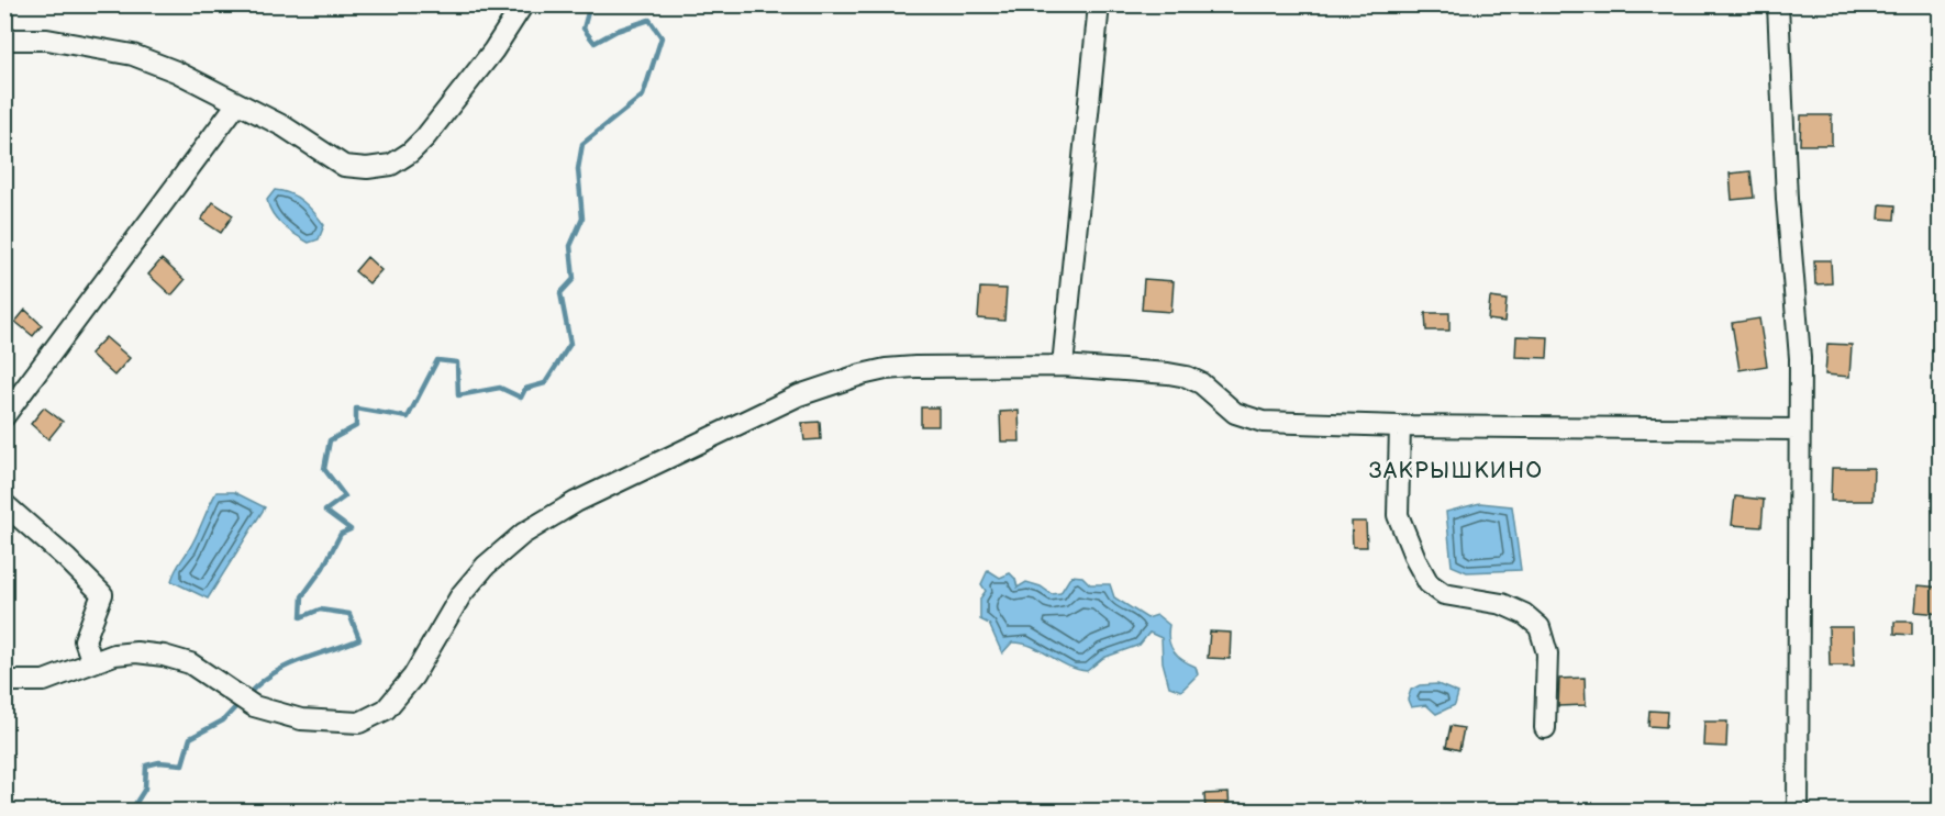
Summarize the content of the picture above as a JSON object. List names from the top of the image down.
{
  "districts": ["ЗАКРЫШКИНО"]
}
